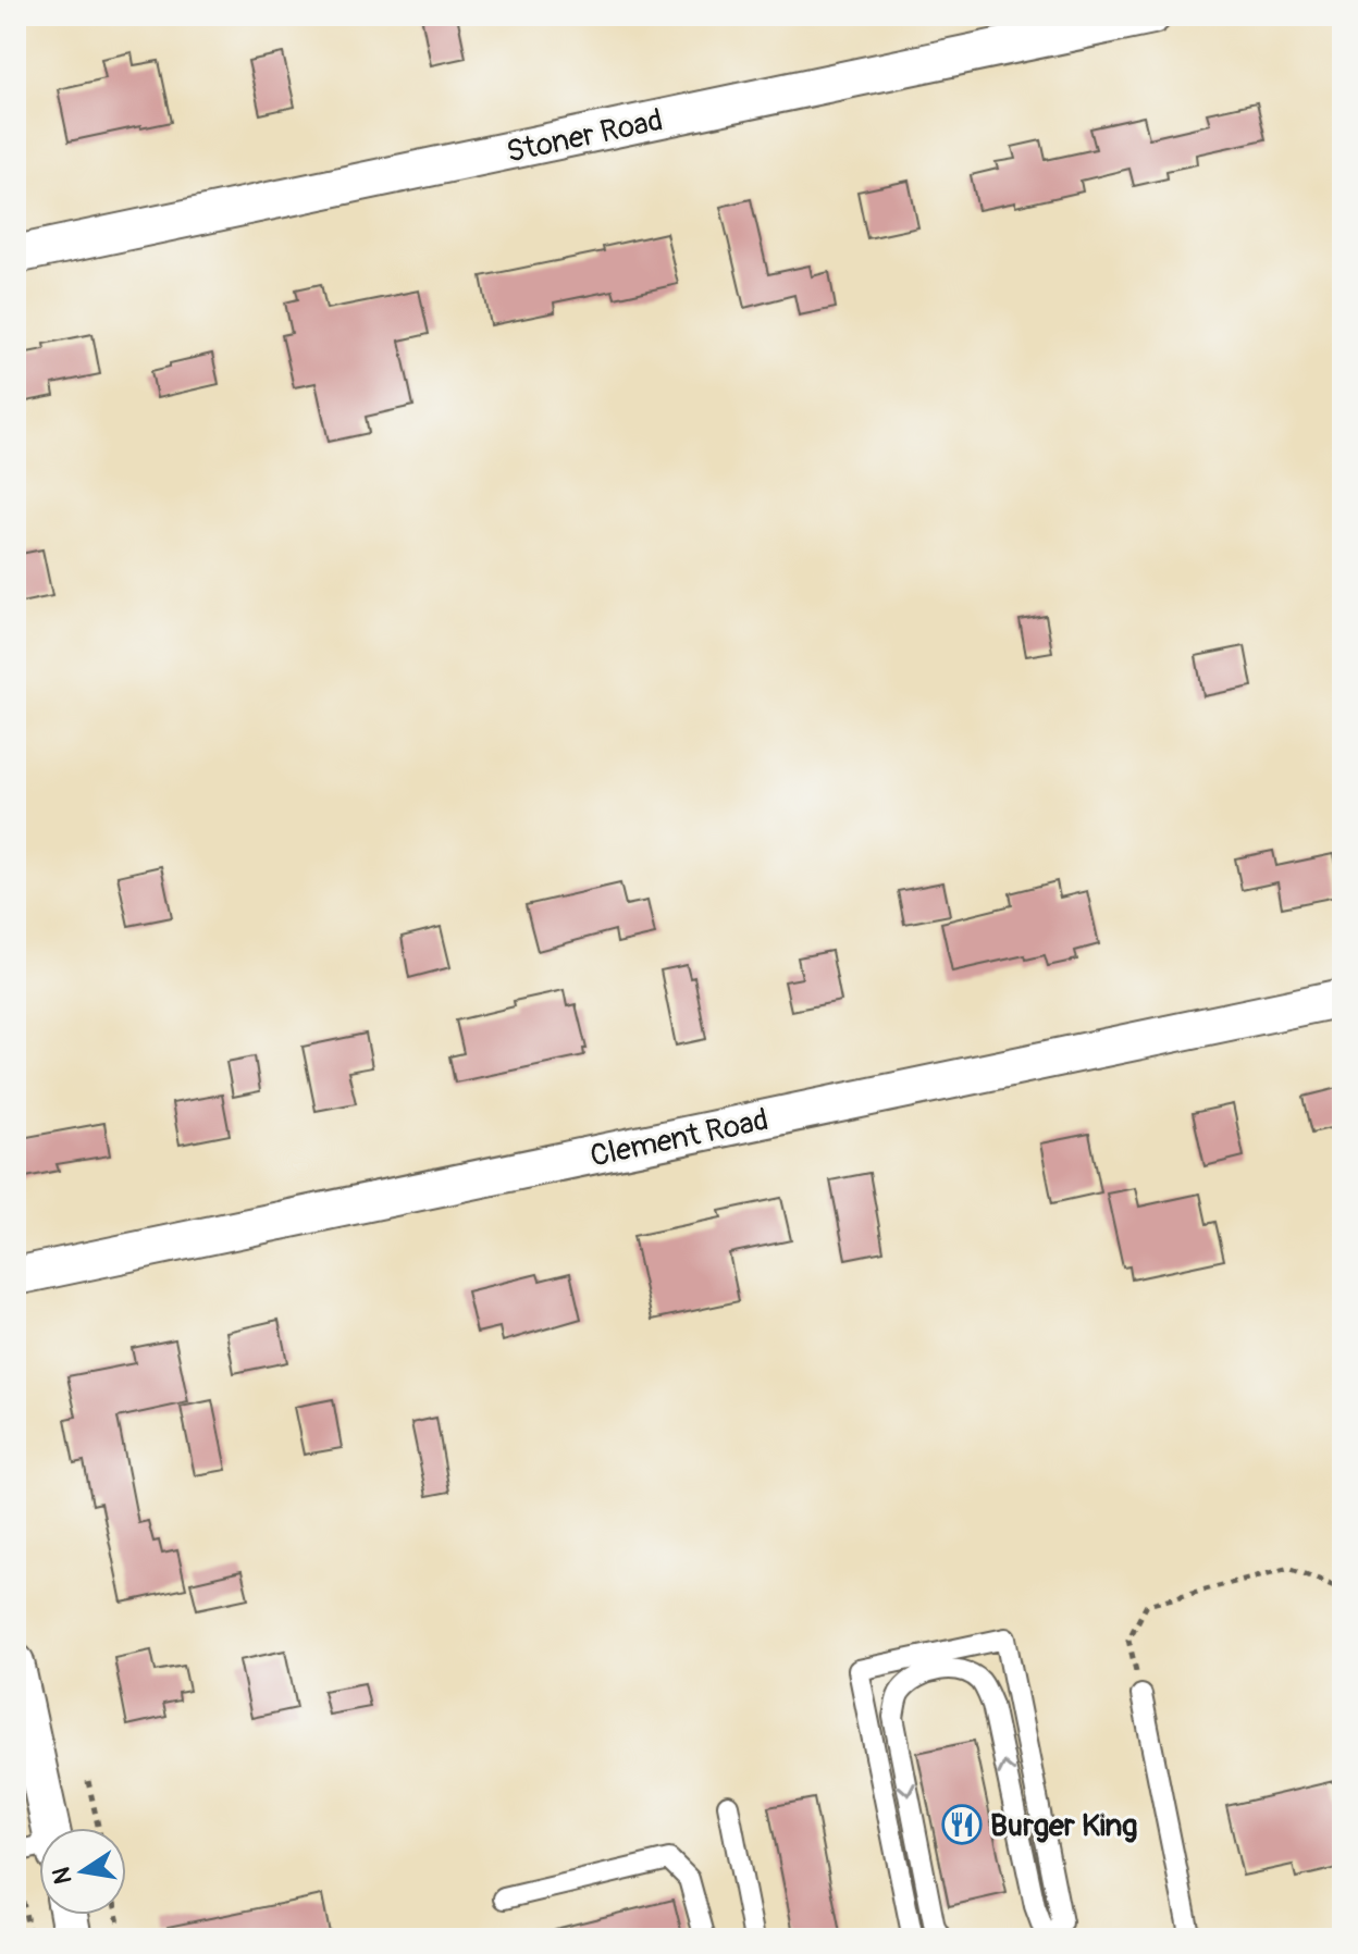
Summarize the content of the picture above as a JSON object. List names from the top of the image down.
{
  "streets": {
    "street": ["Stoner Road", "Clement Road"]
  },
  "places": {
    "restaurant": ["Burger King"]
  },
  "north": "left"
}
